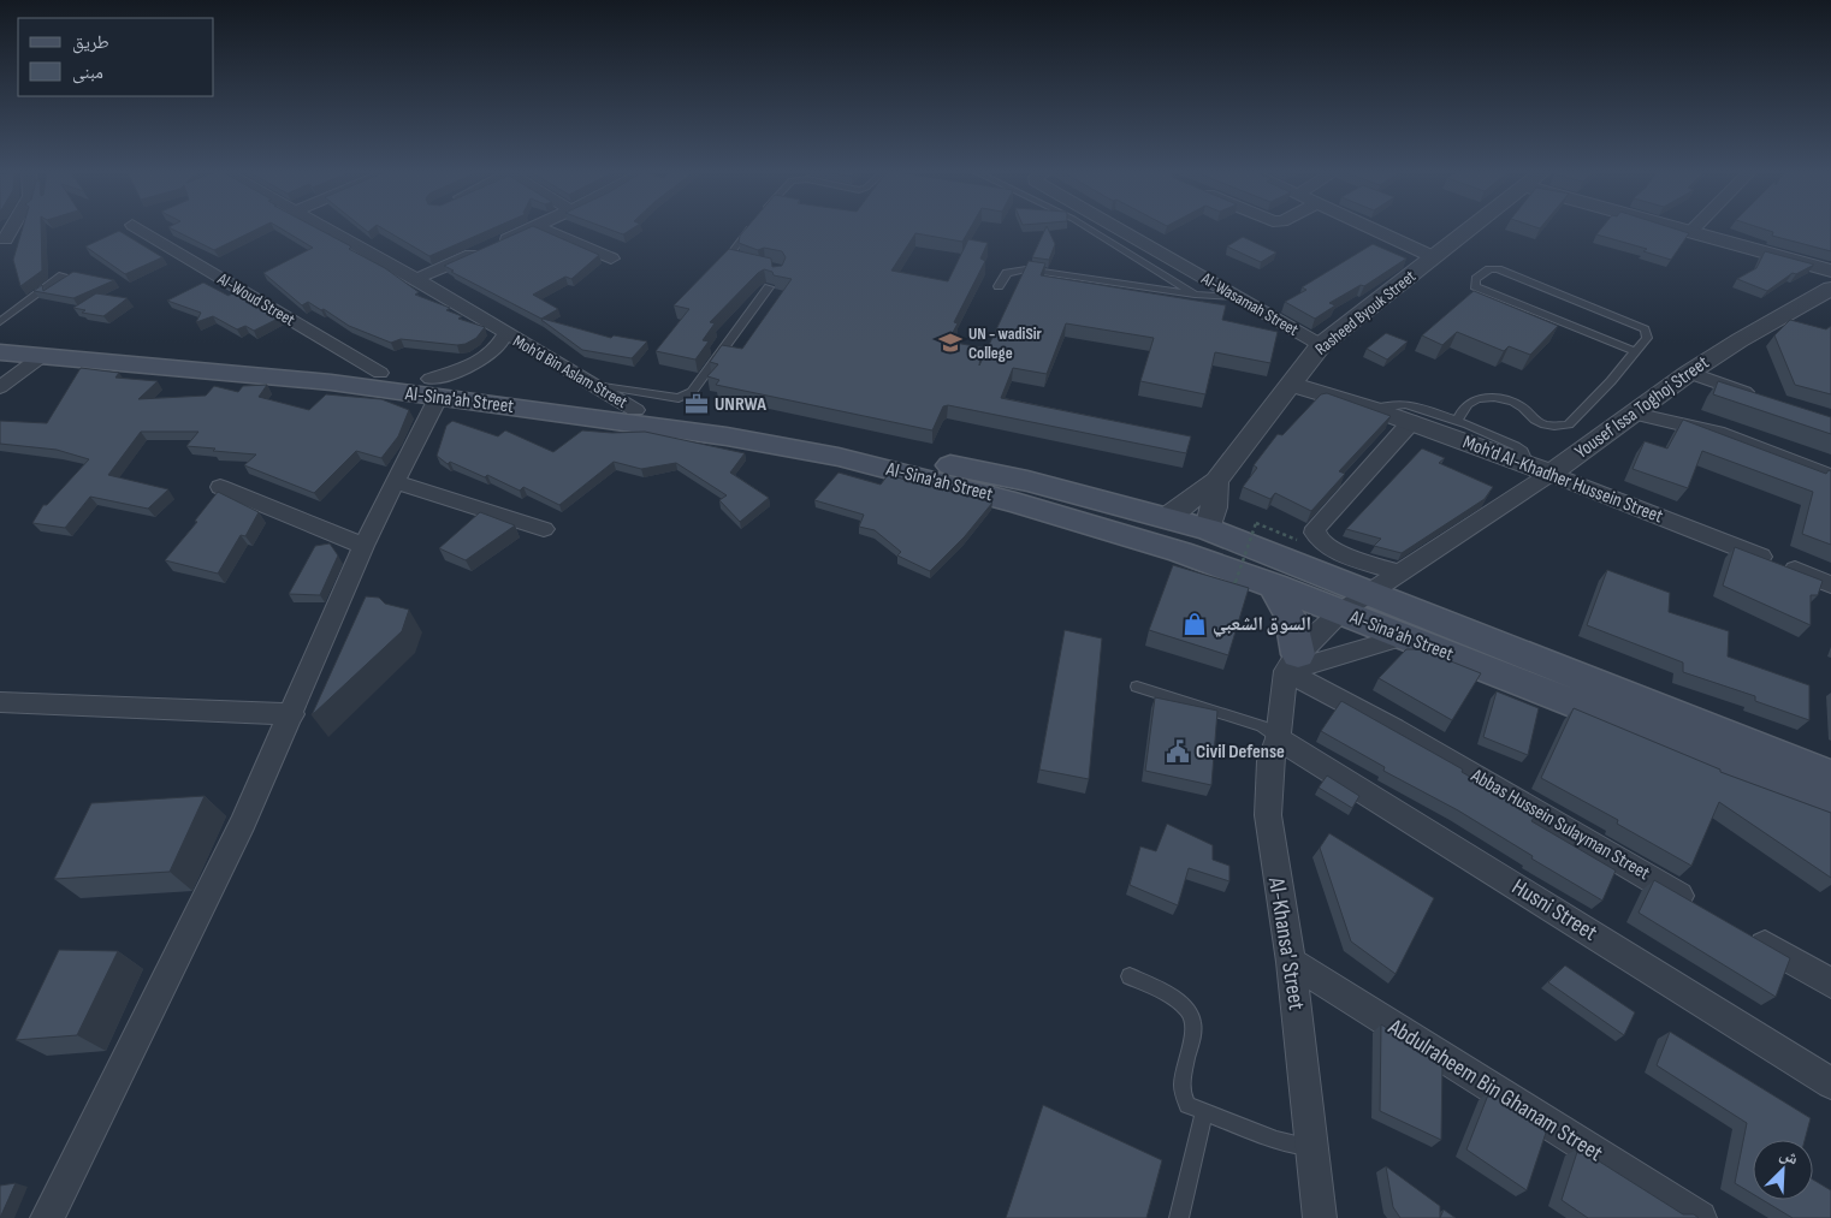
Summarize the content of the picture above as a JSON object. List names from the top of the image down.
{
  "streets": {
    "main road": ["Al-Sina'ah Street"],
    "street": [
      "Al-Woud Street",
      "Al-Wasamah Street",
      "Rasheed Byouk Street",
      "Moh’d Bin Aslam Street",
      "Yousef Issa Toghoj Street",
      "Moh’d Al-Khadher Hussein Street",
      "Abbas Hussein Sulayman Street",
      "Husni Street",
      "Al-Khansa' Street",
      "Abdulraheem Bin Ghanam Street"
    ]
  },
  "crossings": [
    ["Al-Woud Street", "Al-Sina'ah Street"],
    ["Al-Wasamah Street", "Rasheed Byouk Street"],
    ["Rasheed Byouk Street", "Al-Sina'ah Street"],
    ["Rasheed Byouk Street", "Moh’d Al-Khadher Hussein Street"],
    ["Moh’d Bin Aslam Street", "Al-Sina'ah Street"],
    ["Al-Sina'ah Street", "Yousef Issa Toghoj Street"],
    ["Yousef Issa Toghoj Street", "Moh’d Al-Khadher Hussein Street"],
    ["Abbas Hussein Sulayman Street", "Al-Khansa' Street"],
    ["Husni Street", "Al-Khansa' Street"],
    ["Al-Khansa' Street", "Abdulraheem Bin Ghanam Street"]
  ],
  "places": {
    "school or university": ["UN - wadiSir College"],
    "office": ["UNRWA"],
    "shop": ["السوق الشعبي"],
    "public building": ["Civil Defense"]
  },
  "legend": ["طريق", "مبنى"],
  "north": "top right"
}
